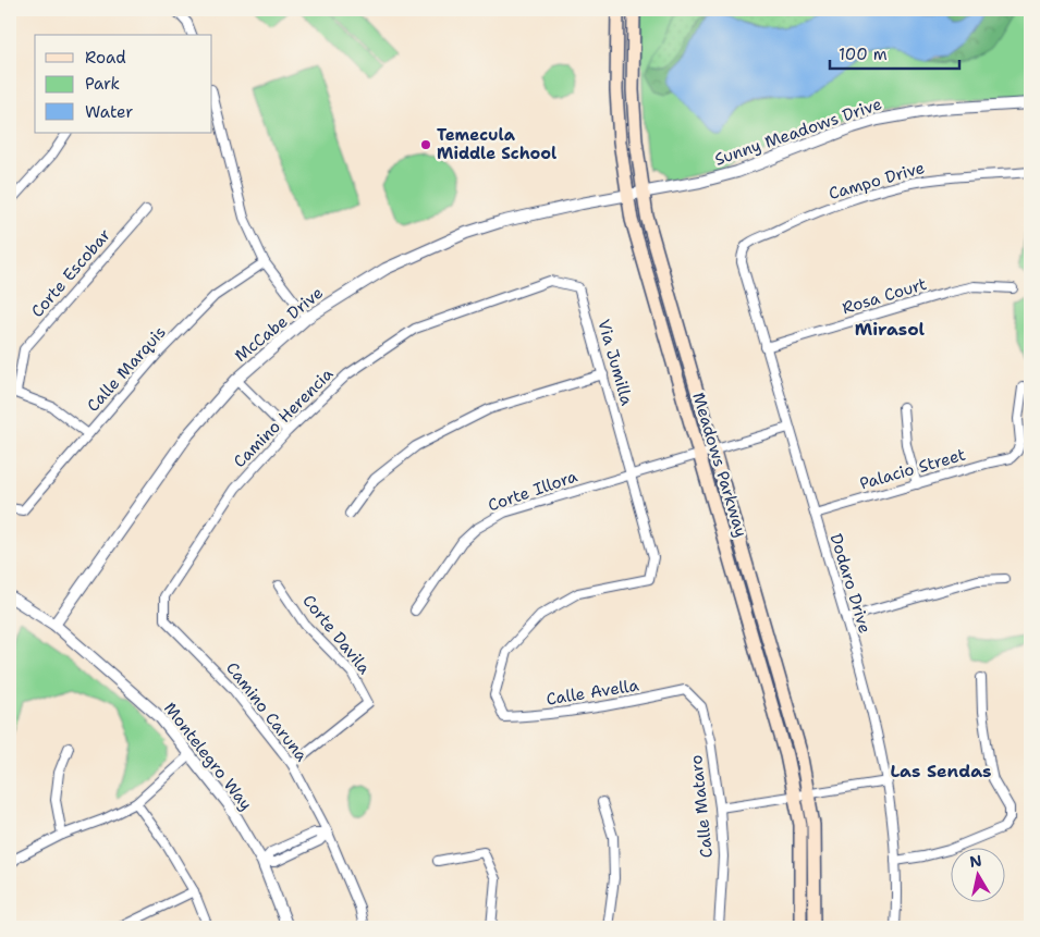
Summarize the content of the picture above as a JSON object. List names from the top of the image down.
{
  "streets": {
    "main road": ["Meadows Parkway"],
    "street": [
      "Sunny Meadows Drive",
      "Campo Drive",
      "Corte Escobar",
      "Rosa Court",
      "McCabe Drive",
      "Via Jumilla",
      "Calle Marquis",
      "Camino Herencia",
      "Palacio Street",
      "Corte Illora",
      "Dodaro Drive",
      "Corte Davila",
      "Calle Avella",
      "Camino Caruna",
      "Montelegro Way",
      "Calle Mataro"
    ]
  },
  "crossings": [
    ["Sunny Meadows Drive", "McCabe Drive"],
    ["Sunny Meadows Drive", "Meadows Parkway"],
    ["Campo Drive", "Dodaro Drive"],
    ["Rosa Court", "Dodaro Drive"],
    ["McCabe Drive", "Meadows Parkway"],
    ["McCabe Drive", "Montelegro Way"],
    ["Via Jumilla", "Camino Herencia"],
    ["Via Jumilla", "Corte Illora"],
    ["Via Jumilla", "Calle Avella"],
    ["Camino Herencia", "Camino Caruna"],
    ["Meadows Parkway", "Corte Illora"],
    ["Palacio Street", "Dodaro Drive"],
    ["Corte Illora", "Dodaro Drive"],
    ["Corte Davila", "Camino Caruna"],
    ["Calle Avella", "Calle Mataro"]
  ],
  "districts": ["Mirasol", "Las Sendas"],
  "places": ["Temecula Middle School"],
  "legend": ["Road", "Park", "Water"],
  "scale_bar": "100 m",
  "north": "top"
}
